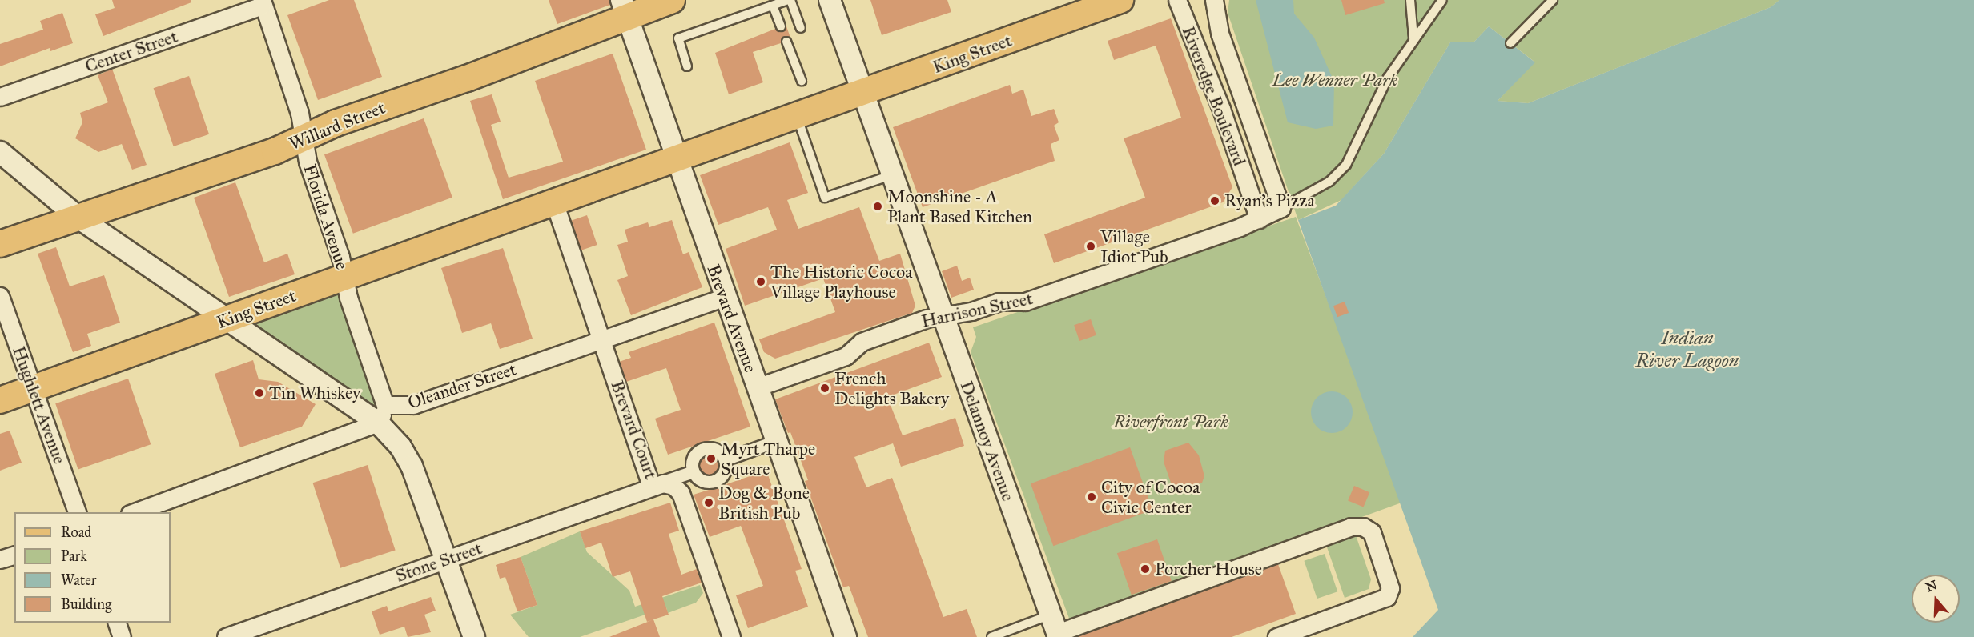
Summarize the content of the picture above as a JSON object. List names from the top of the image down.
{
  "streets": {
    "main road": ["King Street", "Willard Street"],
    "street": [
      "Center Street",
      "Riveredge Boulevard",
      "Florida Avenue",
      "Harrison Street",
      "Brevard Avenue",
      "Oleander Street",
      "Hughlett Avenue",
      "Brevard Court",
      "Delannoy Avenue",
      "Stone Street"
    ]
  },
  "crossings": [
    ["Center Street", "Florida Avenue"],
    ["King Street", "Florida Avenue"],
    ["King Street", "Brevard Avenue"],
    ["King Street", "Hughlett Avenue"],
    ["King Street", "Brevard Court"],
    ["King Street", "Delannoy Avenue"],
    ["Riveredge Boulevard", "Harrison Street"],
    ["Willard Street", "Florida Avenue"],
    ["Willard Street", "Brevard Avenue"],
    ["Florida Avenue", "Oleander Street"],
    ["Florida Avenue", "Stone Street"],
    ["Harrison Street", "Brevard Avenue"],
    ["Harrison Street", "Delannoy Avenue"],
    ["Brevard Avenue", "Oleander Street"],
    ["Oleander Street", "Brevard Court"],
    ["Brevard Court", "Stone Street"]
  ],
  "water": ["Indian River Lagoon"],
  "parks": ["Lee Wenner Park", "Riverfront Park"],
  "places": [
    "Ryan's Pizza",
    "Moonshine - A Plant Based Kitchen",
    "Village Idiot Pub",
    "The Historic Cocoa Village Playhouse",
    "French Delights Bakery",
    "Tin Whiskey",
    "Myrt Tharpe Square",
    "City of Cocoa Civic Center",
    "Dog & Bone British Pub",
    "Porcher House"
  ],
  "legend": [
    "Road",
    "Park",
    "Water",
    "Building"
  ],
  "north": "top"
}
